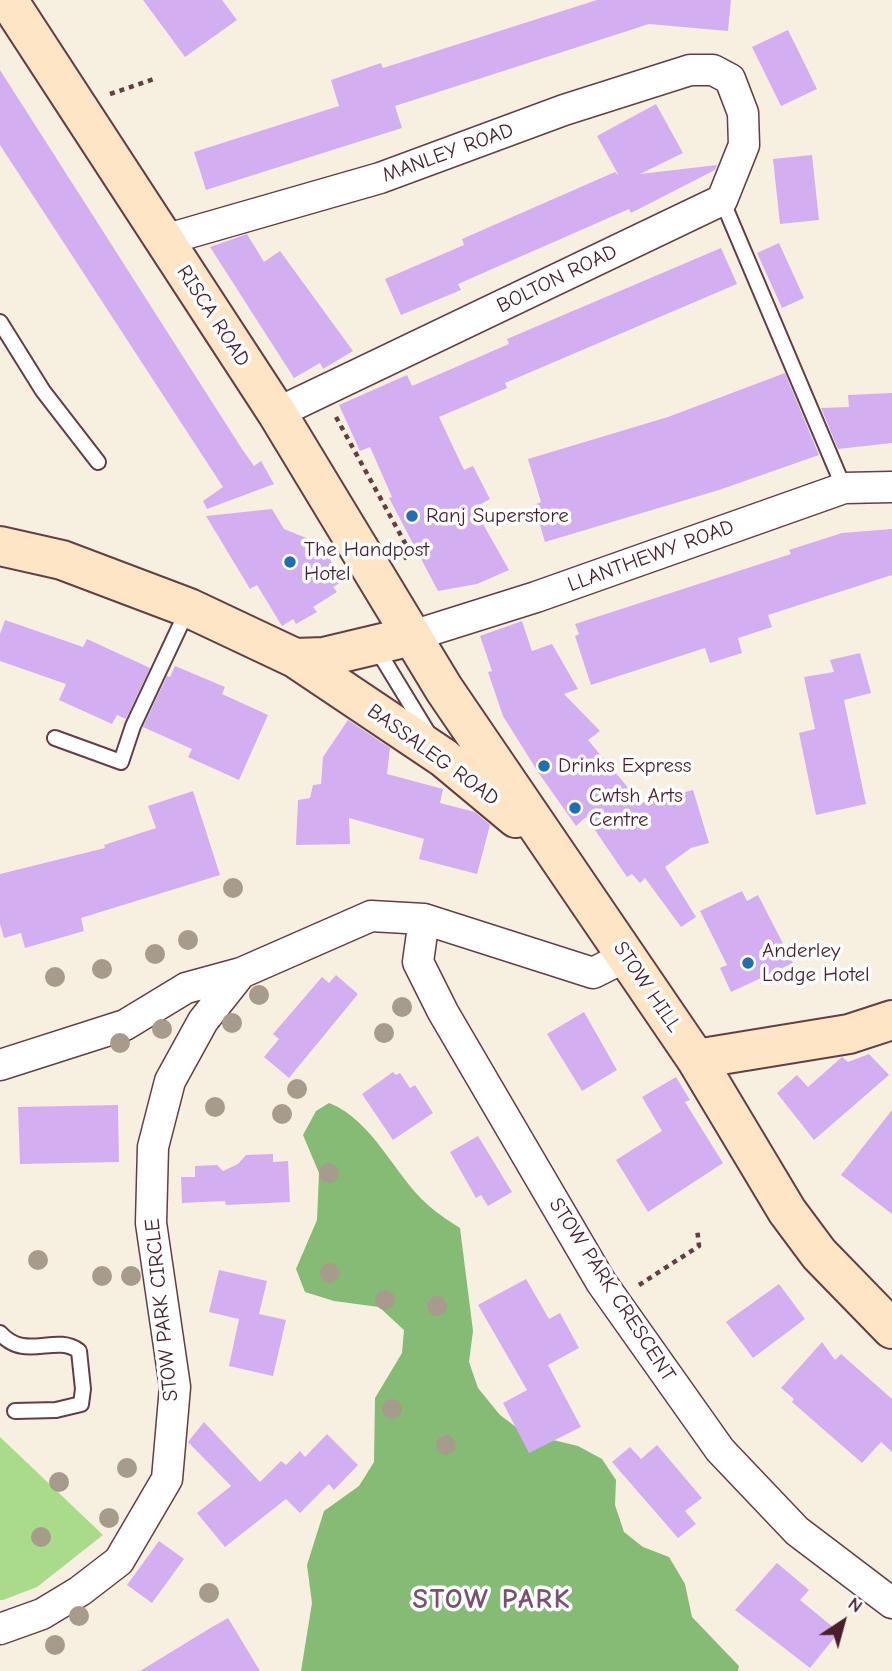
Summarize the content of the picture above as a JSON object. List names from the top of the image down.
{
  "streets": {
    "main road": ["RISCA ROAD", "BASSALEG ROAD", "STOW HILL"],
    "street": [
      "MANLEY ROAD",
      "BOLTON ROAD",
      "LLANTHEWY ROAD",
      "STOW PARK CRESCENT",
      "STOW PARK CIRCLE"
    ]
  },
  "crossings": [
    ["MANLEY ROAD", "BOLTON ROAD"],
    ["MANLEY ROAD", "RISCA ROAD"],
    ["BOLTON ROAD", "RISCA ROAD"],
    ["RISCA ROAD", "LLANTHEWY ROAD"],
    ["RISCA ROAD", "BASSALEG ROAD"],
    ["RISCA ROAD", "STOW HILL"],
    ["LLANTHEWY ROAD", "BASSALEG ROAD"],
    ["LLANTHEWY ROAD", "STOW HILL"],
    ["BASSALEG ROAD", "STOW HILL"],
    ["STOW HILL", "STOW PARK CIRCLE"],
    ["STOW PARK CRESCENT", "STOW PARK CIRCLE"]
  ],
  "districts": ["STOW PARK"],
  "places": [
    "Ranj Superstore",
    "The Handpost Hotel",
    "Drinks Express",
    "Cwtsh Arts Centre",
    "Anderley Lodge Hotel"
  ],
  "north": "top right"
}
